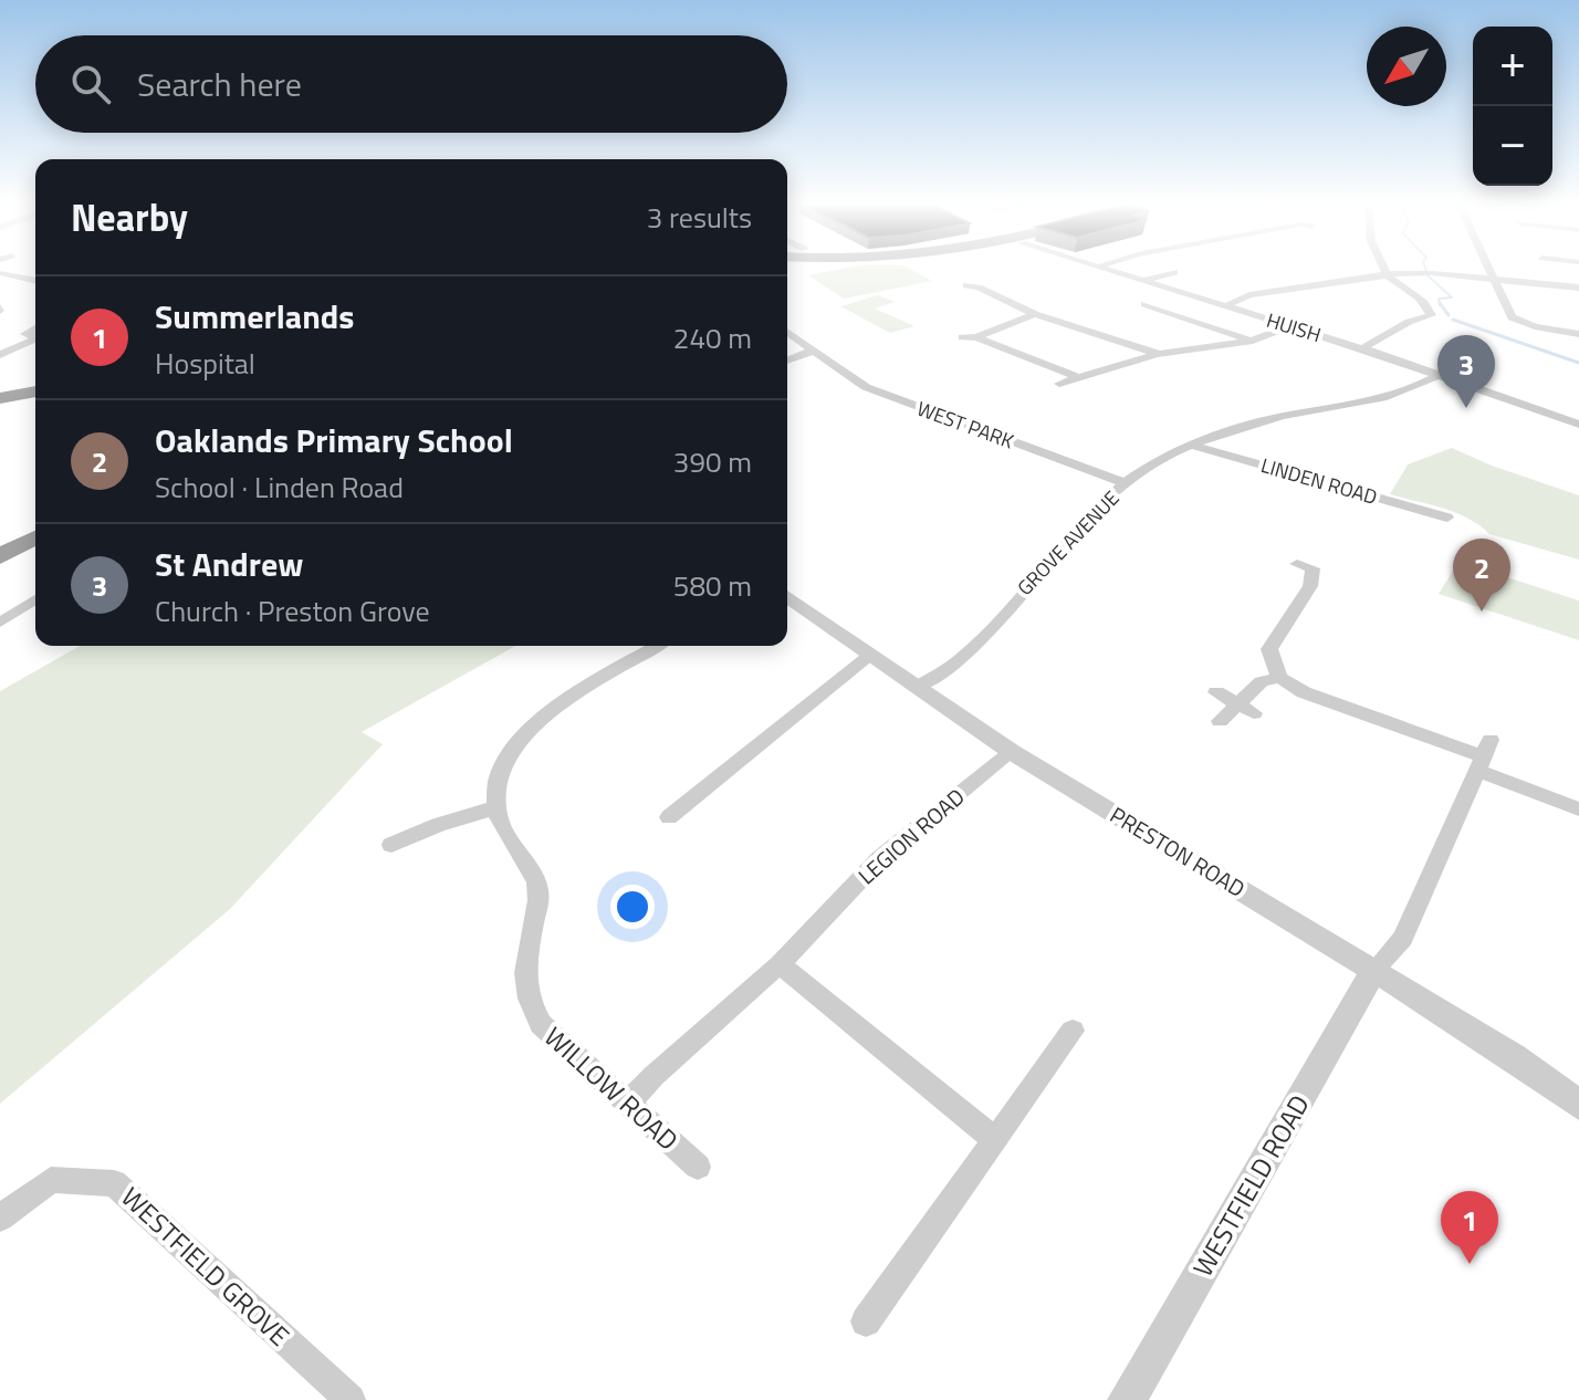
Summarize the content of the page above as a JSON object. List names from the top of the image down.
{
  "streets": {
    "street": [
      "HUISH",
      "WEST PARK",
      "LINDEN ROAD",
      "GROVE AVENUE",
      "LEGION ROAD",
      "PRESTON ROAD",
      "WILLOW ROAD",
      "WESTFIELD ROAD",
      "WESTFIELD GROVE"
    ]
  },
  "crossings": [
    ["HUISH", "GROVE AVENUE"],
    ["WEST PARK", "GROVE AVENUE"],
    ["LINDEN ROAD", "GROVE AVENUE"],
    ["GROVE AVENUE", "PRESTON ROAD"],
    ["LEGION ROAD", "PRESTON ROAD"],
    ["LEGION ROAD", "WILLOW ROAD"],
    ["PRESTON ROAD", "WESTFIELD ROAD"]
  ],
  "north": "bottom left",
  "page": {
    "map_buttons": ["+", "−"],
    "search": "Search here",
    "heading": ["Nearby", "3 results"],
    "list": [
      {
        "mark": "1",
        "name": "Summerlands",
        "note": "Hospital",
        "value": "240 m"
      },
      {
        "mark": "2",
        "name": "Oaklands Primary School",
        "note": "School · Linden Road",
        "value": "390 m"
      },
      {
        "mark": "3",
        "name": "St Andrew",
        "note": "Church · Preston Grove",
        "value": "580 m"
      }
    ],
    "pins": ["3", "2", "1"]
  }
}
